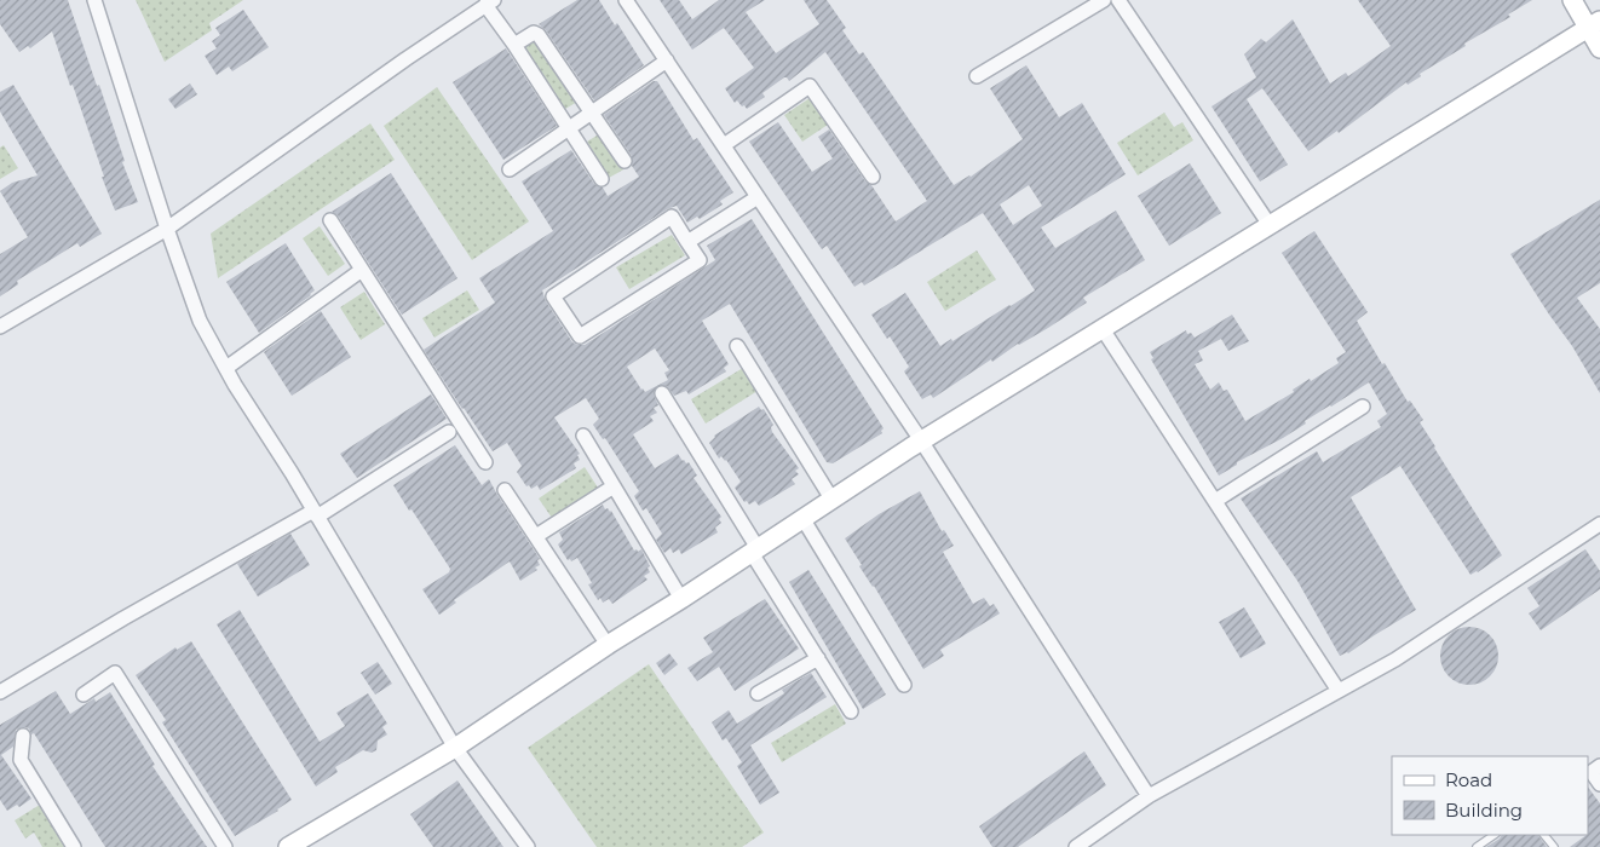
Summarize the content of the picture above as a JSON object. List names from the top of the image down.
{
  "legend": ["Road", "Building"]
}
